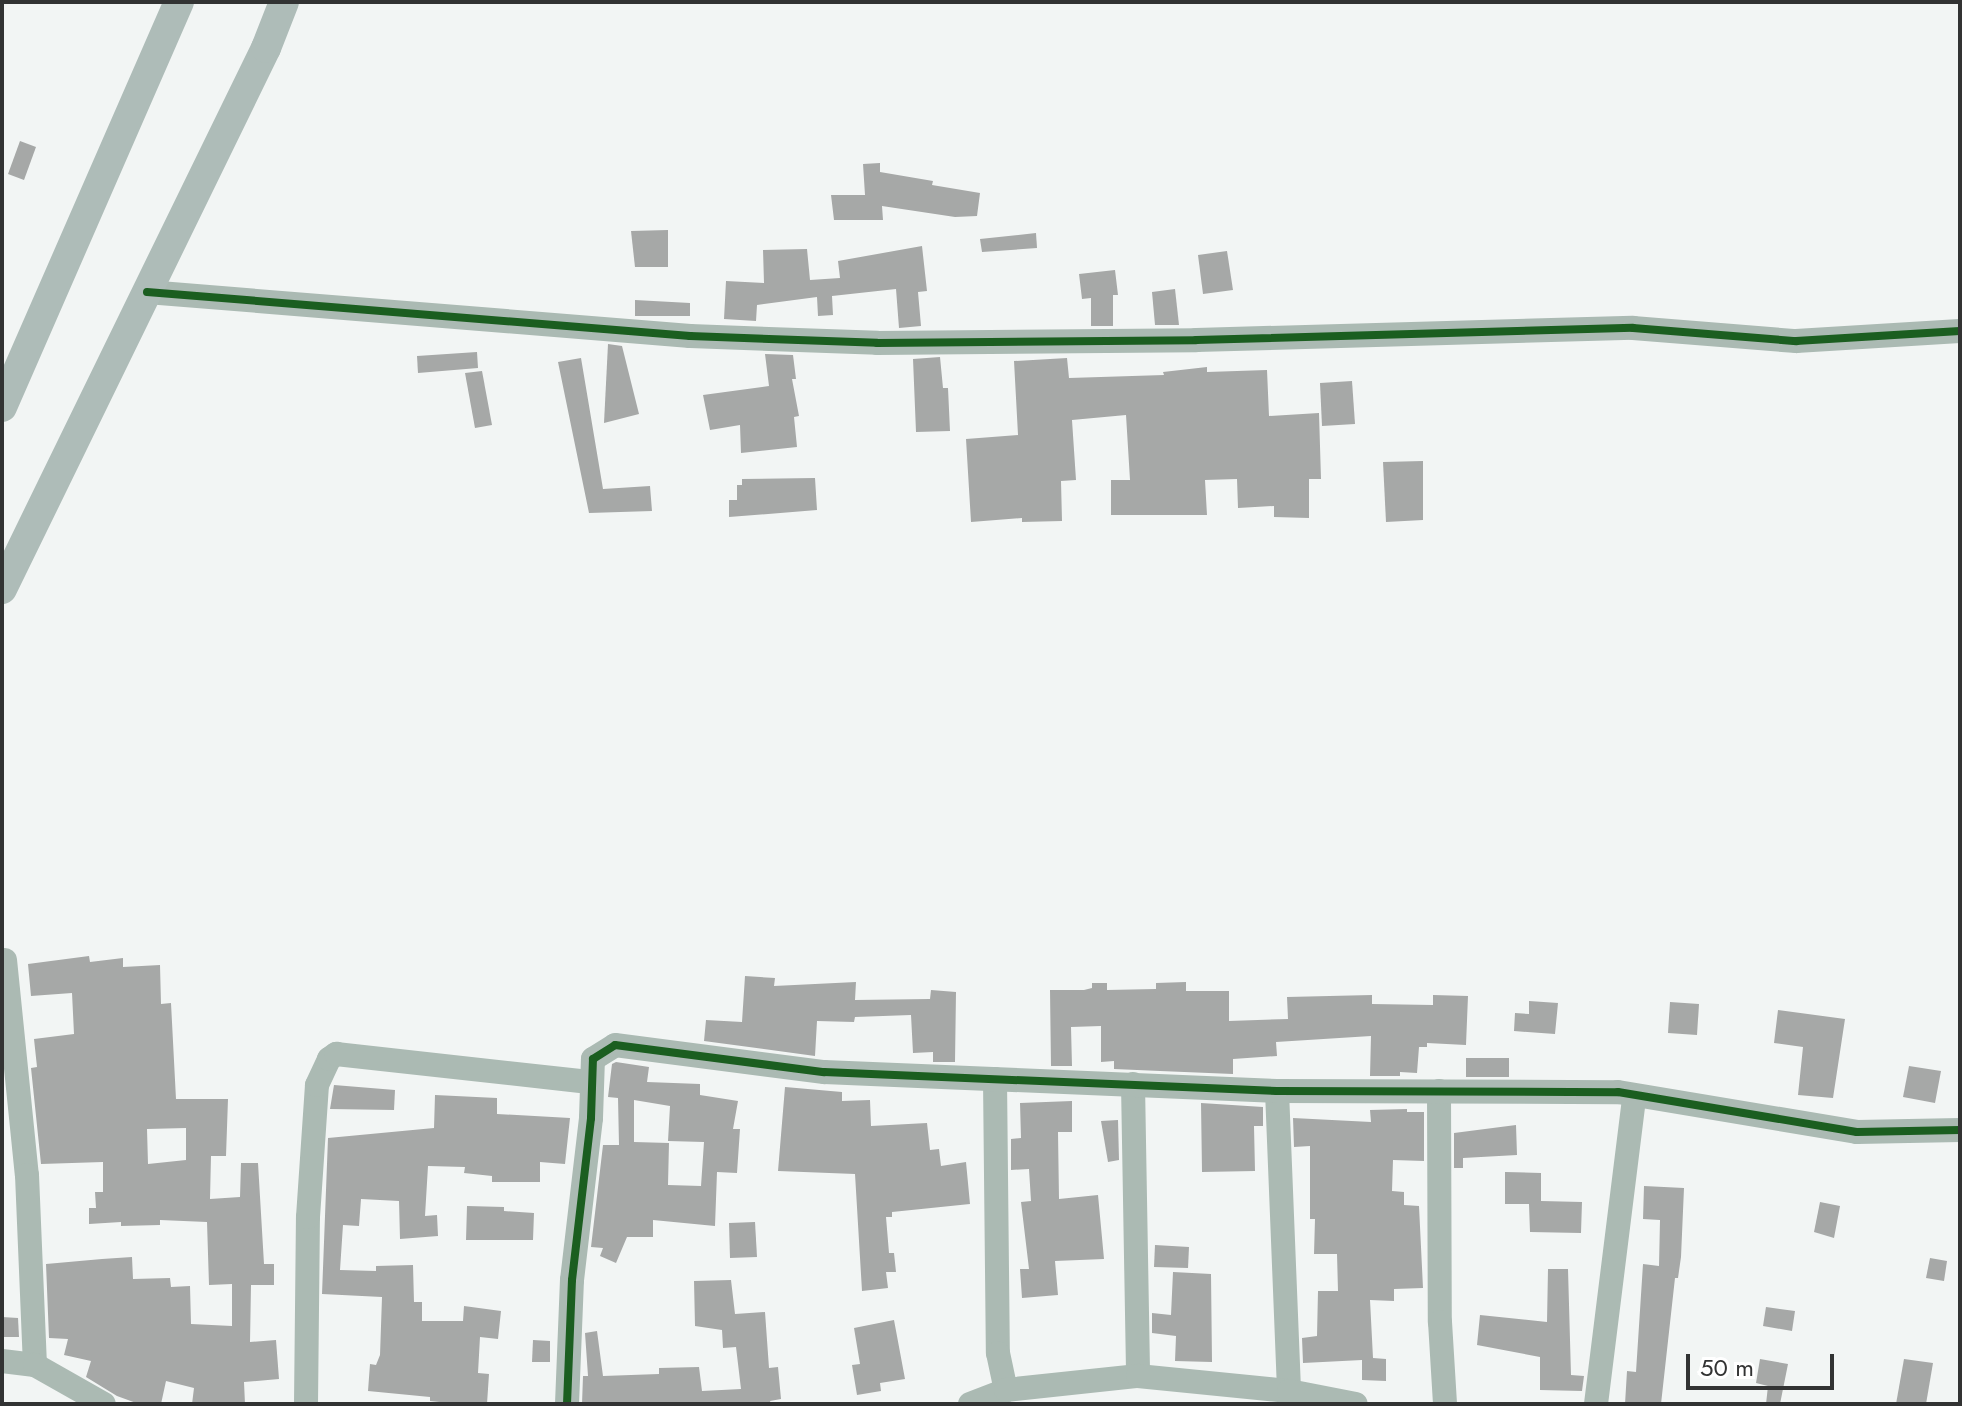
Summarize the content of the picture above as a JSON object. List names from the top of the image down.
{
  "scale_bar": "50 m"
}
